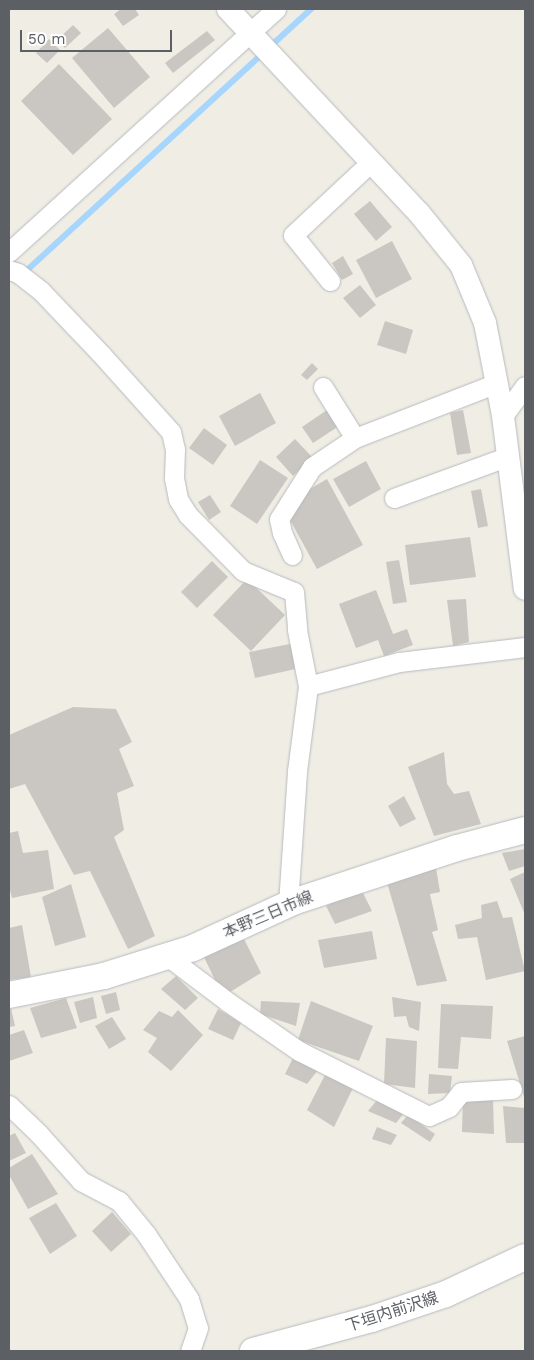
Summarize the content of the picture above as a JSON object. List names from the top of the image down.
{
  "streets": {
    "main road": ["本野三日市線", "下垣内前沢線"]
  },
  "scale_bar": "50 m"
}
